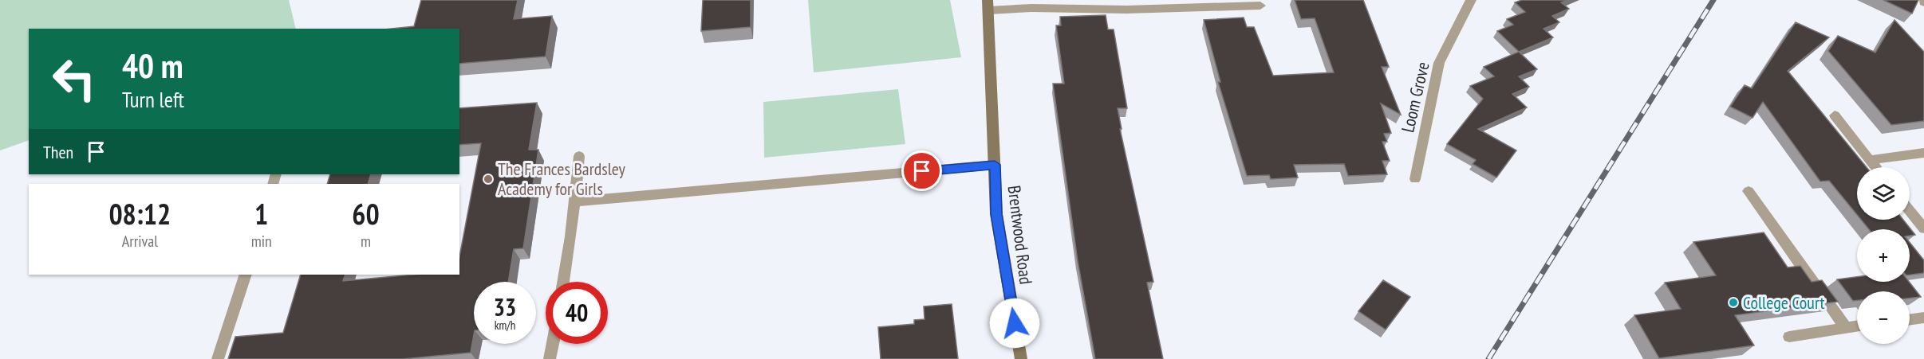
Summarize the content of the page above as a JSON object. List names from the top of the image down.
{
  "streets": {
    "street": ["Loom Grove", "Brentwood Road"]
  },
  "places": ["The Frances Bardsley Academy for Girls", "College Court"],
  "page": {
    "turn": ["40 m", "Turn left"],
    "then": "Then",
    "map_buttons": ["+", "−"],
    "eta": [
      "08:12",
      "Arrival",
      "1",
      "min",
      "60",
      "m"
    ],
    "speed": "33 km/h",
    "limit": "40"
  }
}
